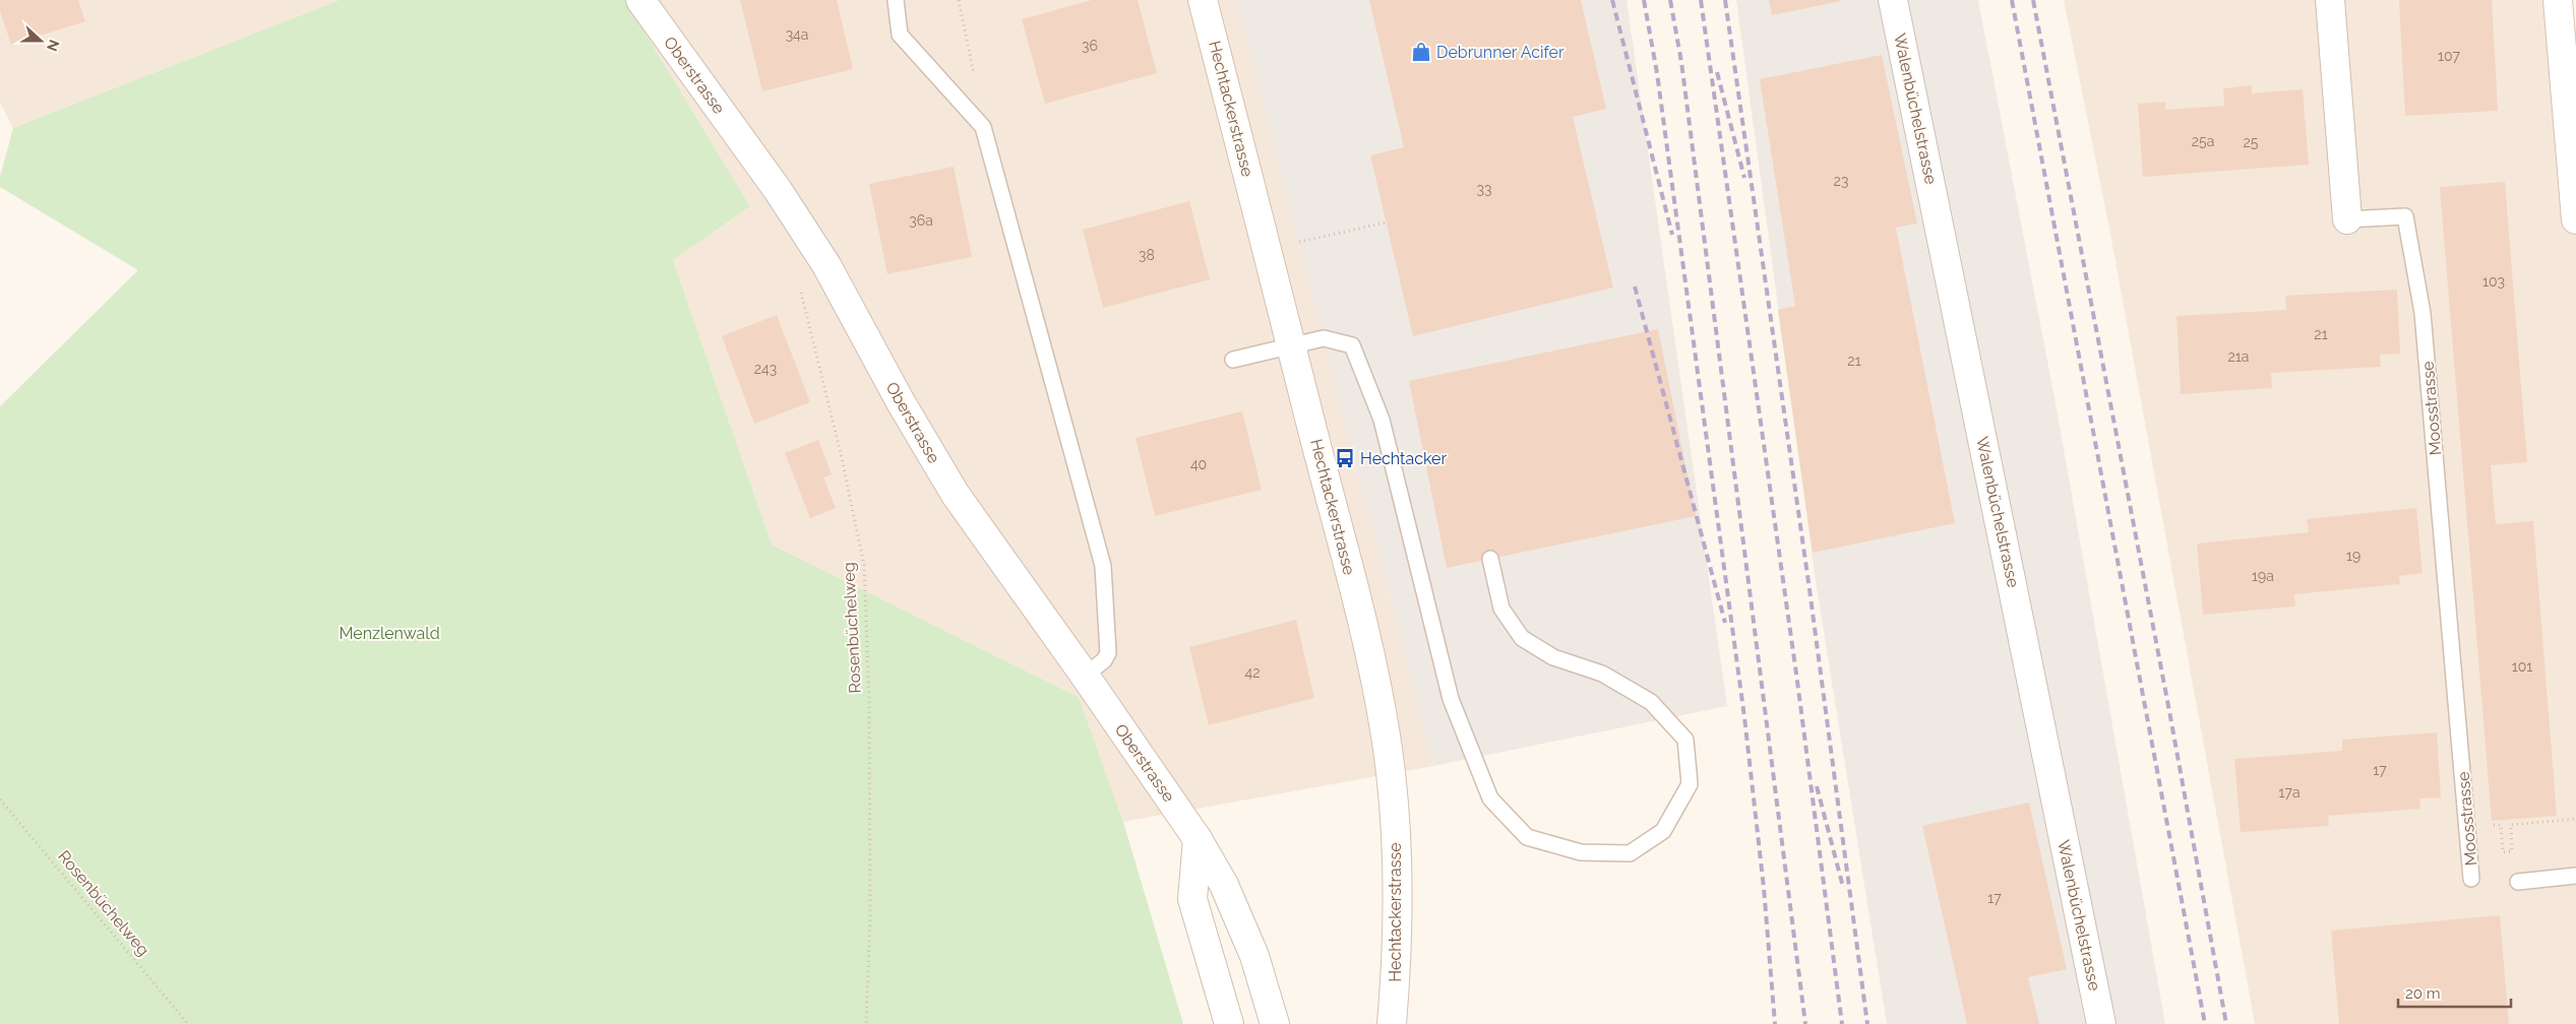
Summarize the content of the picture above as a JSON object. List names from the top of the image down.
{
  "streets": {
    "street": [
      "Oberstrasse",
      "Hechtackerstrasse",
      "Walenbüchelstrasse",
      "Moosstrasse"
    ],
    "path": ["Rosenbüchelweg"]
  },
  "parks": ["Menzlenwald"],
  "places": {
    "shop": ["Debrunner Acifer"],
    "bus stop": ["Hechtacker"]
  },
  "house_numbers": [
    "34a",
    "36",
    "107",
    "25a",
    "25",
    "23",
    "33",
    "36a",
    "38",
    "103",
    "21",
    "21a",
    "21",
    "243",
    "40",
    "19",
    "19a",
    "101",
    "42",
    "17",
    "17a",
    "17"
  ],
  "scale_bar": "20 m",
  "north": "right"
}
